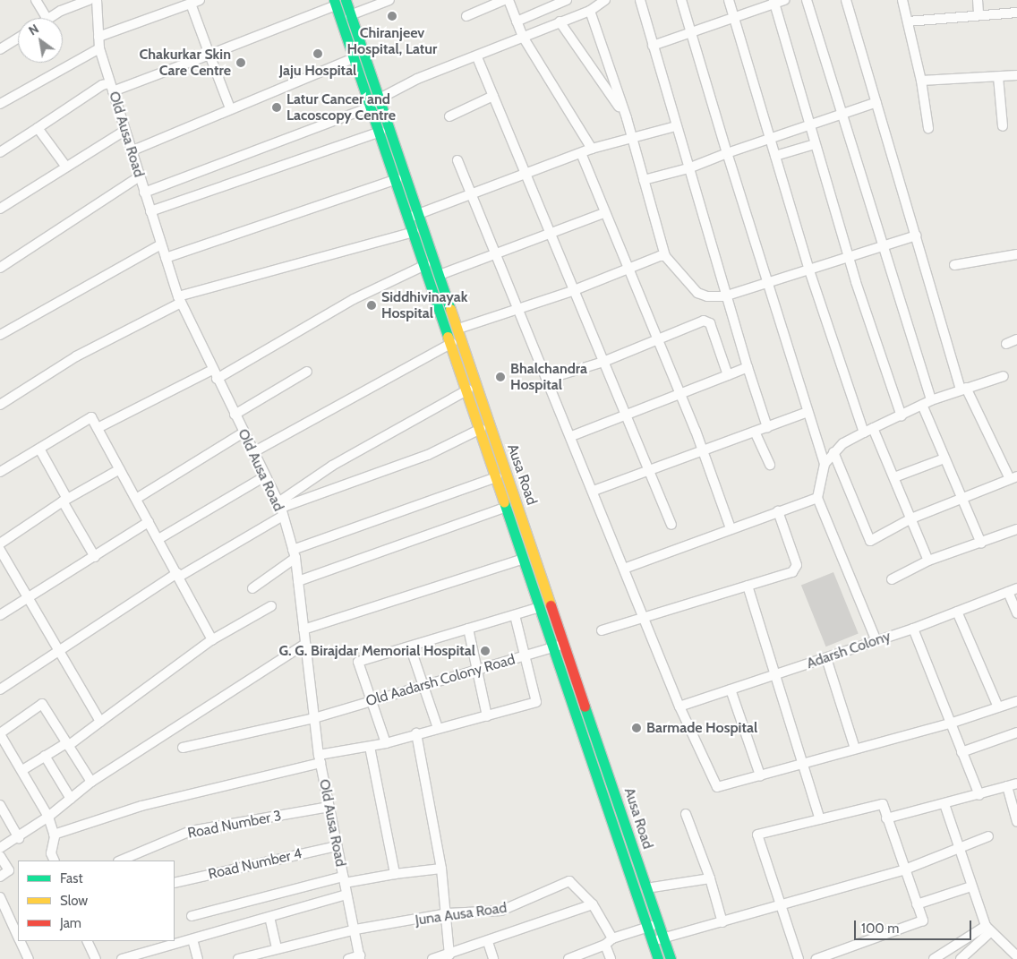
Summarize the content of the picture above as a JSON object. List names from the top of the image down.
{
  "streets": {
    "main road": ["Ausa Road"],
    "street": [
      "Old Ausa Road",
      "Adarsh Colony",
      "Old Aadarsh Colony Road",
      "Road Number 3",
      "Road Number 4",
      "Juna Ausa Road"
    ]
  },
  "crossings": [
    ["Old Ausa Road", "Old Aadarsh Colony Road"],
    ["Old Ausa Road", "Road Number 3"],
    ["Old Ausa Road", "Road Number 4"],
    ["Old Ausa Road", "Juna Ausa Road"],
    ["Ausa Road", "Old Aadarsh Colony Road"]
  ],
  "places": [
    "Chiranjeev Hospital, Latur",
    "Jaju Hospital",
    "Chakurkar Skin Care Centre",
    "Latur Cancer and Lacoscopy Centre",
    "Siddhivinayak Hospital",
    "Bhalchandra Hospital",
    "G. G. Birajdar Memorial Hospital",
    "Barmade Hospital"
  ],
  "legend": ["Fast", "Slow", "Jam"],
  "scale_bar": "100 m",
  "north": "top left"
}
